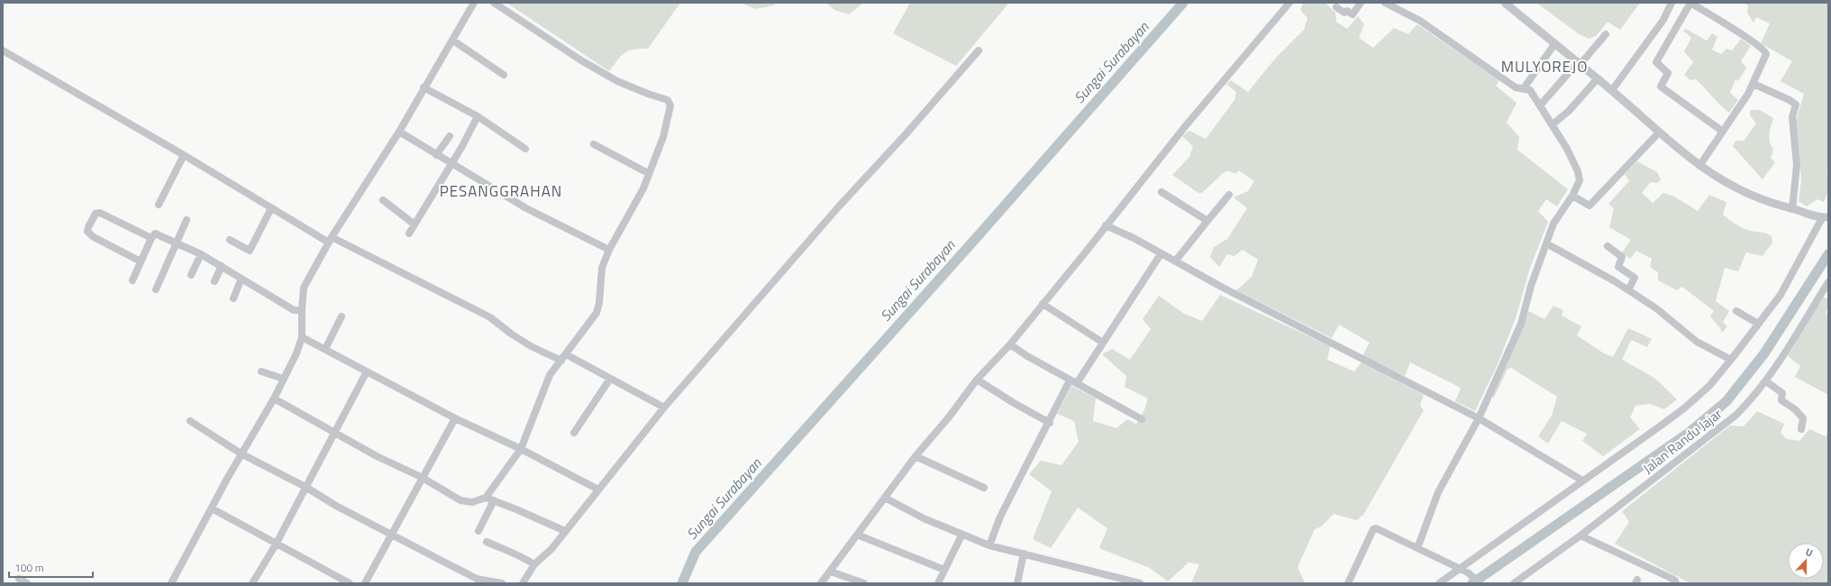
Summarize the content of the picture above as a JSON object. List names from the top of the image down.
{
  "streets": {
    "street": ["Jalan Randu Jajar"]
  },
  "districts": ["MULYOREJO", "PESANGGRAHAN"],
  "water": ["Sungai Surabayan"],
  "scale_bar": "100 m",
  "north": "top"
}
